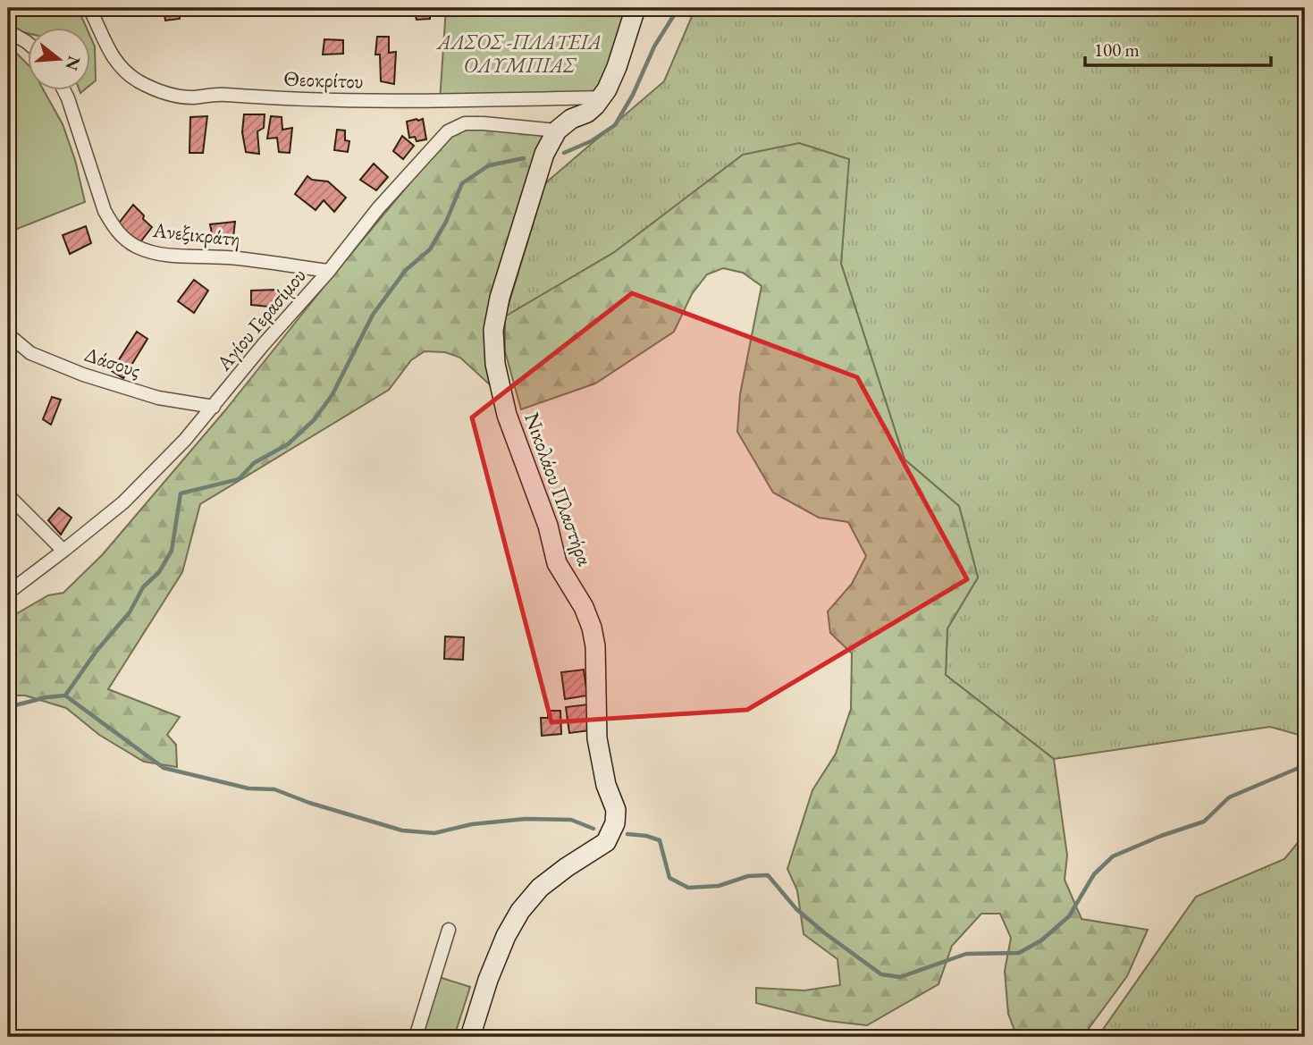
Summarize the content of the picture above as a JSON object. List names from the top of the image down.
{
  "streets": {
    "street": [
      "Θεοκρίτου",
      "Ανεξικράτη",
      "Αγίου Γερασίμου",
      "Δάσους",
      "Νικολάου Πλαστήρα"
    ]
  },
  "crossings": [
    ["Ανεξικράτη", "Αγίου Γερασίμου"],
    ["Αγίου Γερασίμου", "Δάσους"],
    ["Αγίου Γερασίμου", "Νικολάου Πλαστήρα"]
  ],
  "parks": ["ΑΛΣΟΣ -ΠΛΑΤΕΙΑ ΟΛΥΜΠΙΑΣ"],
  "scale_bar": "100 m",
  "north": "right"
}
